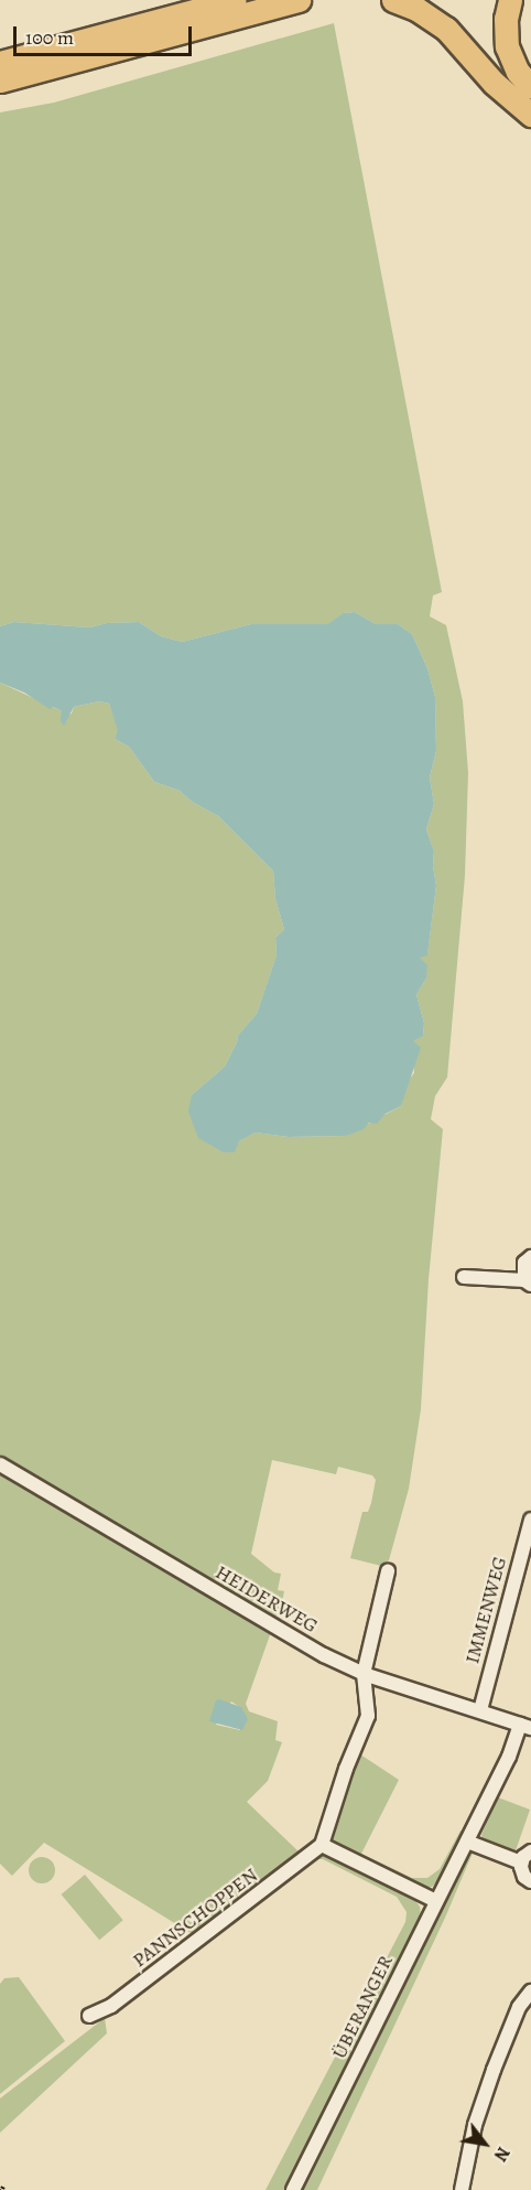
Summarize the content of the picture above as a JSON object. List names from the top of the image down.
{
  "streets": {
    "street": [
      "HEIDERWEG",
      "IMMENWEG",
      "PANNSCHOPPEN",
      "ÜBERANGER"
    ]
  },
  "crossings": [
    ["HEIDERWEG", "IMMENWEG"],
    ["HEIDERWEG", "ÜBERANGER"]
  ],
  "scale_bar": "100 m",
  "north": "bottom right"
}
